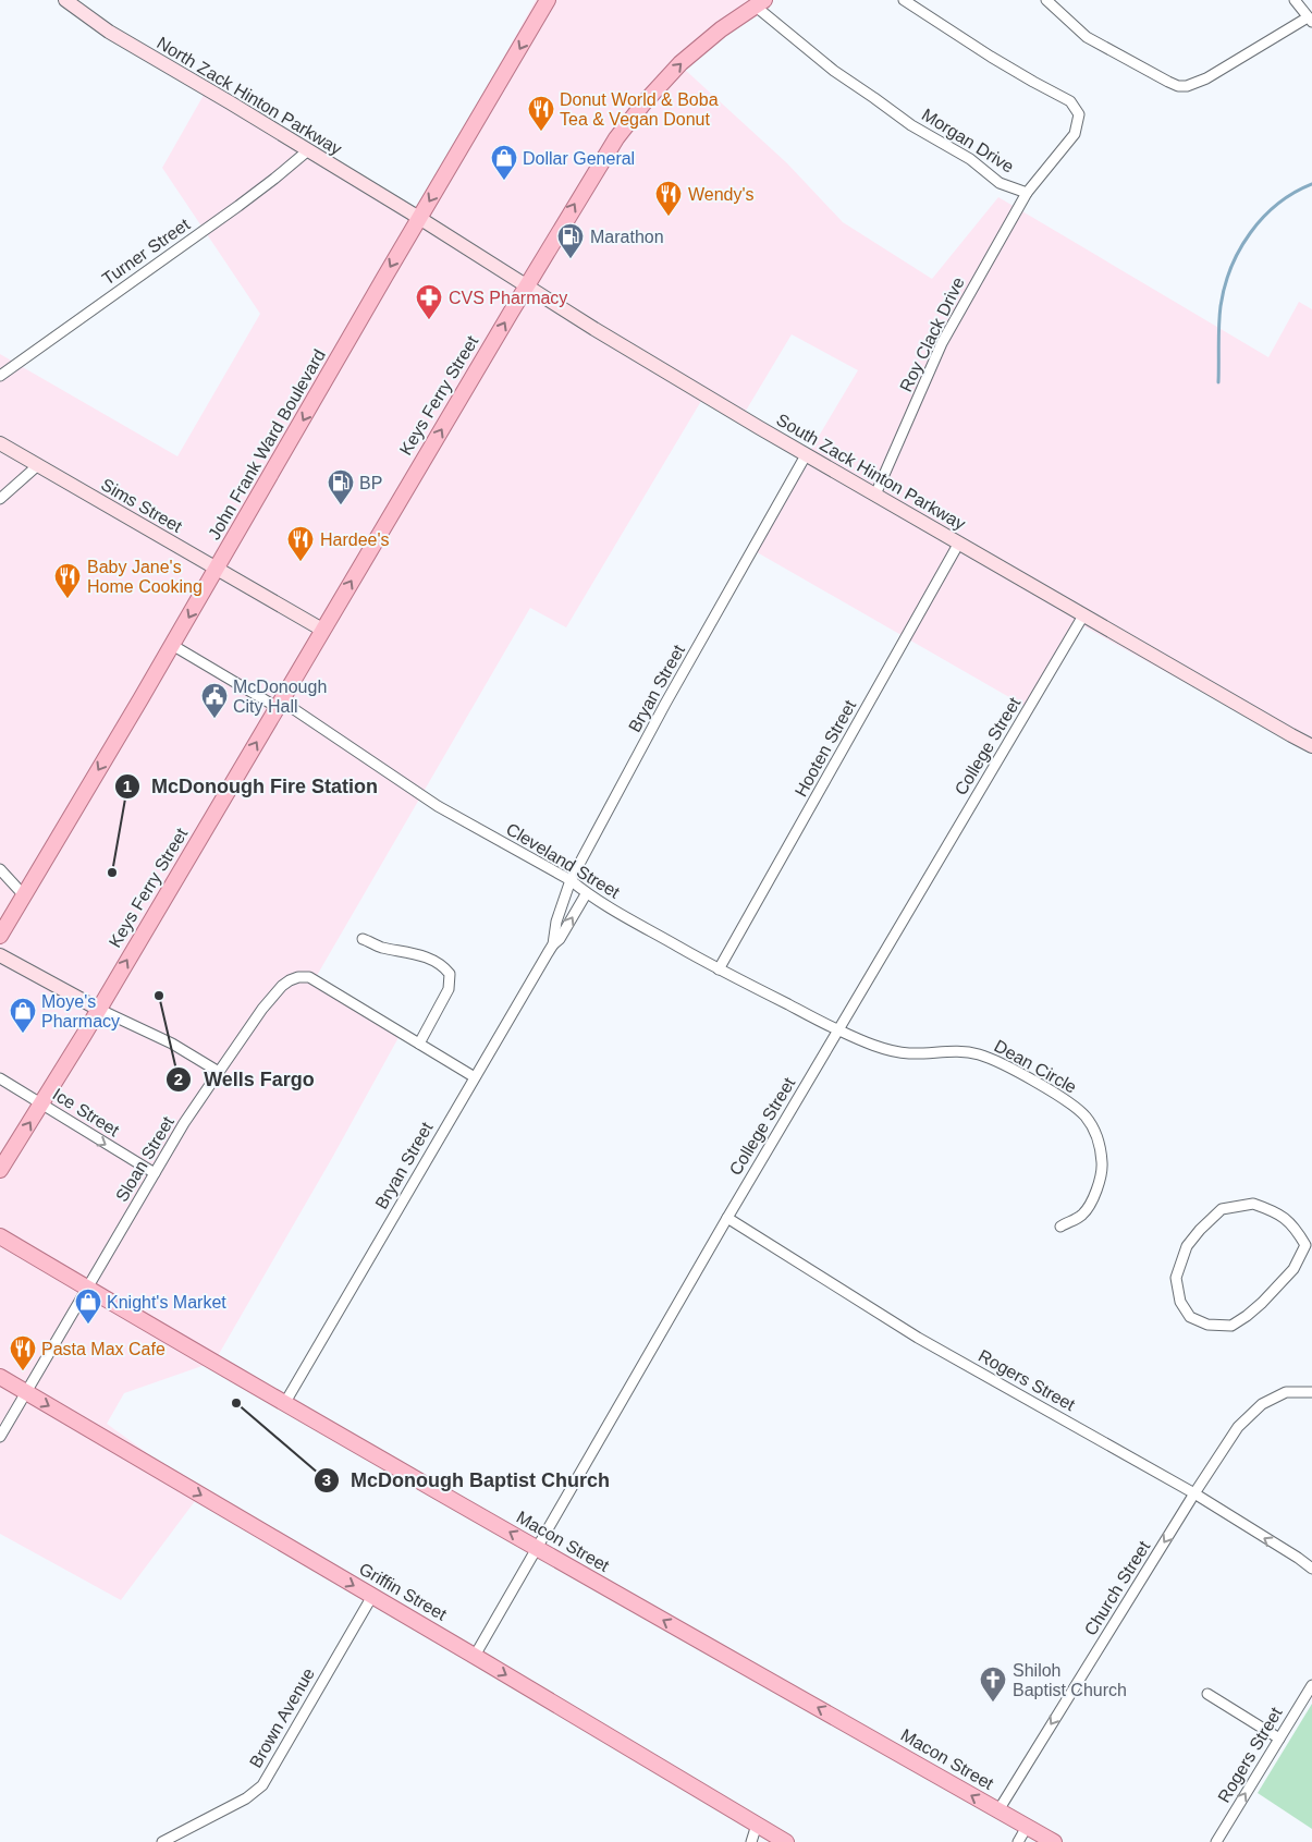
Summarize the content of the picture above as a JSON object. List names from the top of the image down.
{
  "streets": {
    "main road": [
      "North Zack Hinton Parkway",
      "Keys Ferry Street",
      "John Frank Ward Boulevard",
      "South Zack Hinton Parkway",
      "Sims Street",
      "Macon Street",
      "Griffin Street"
    ],
    "street": [
      "Morgan Drive",
      "Turner Street",
      "Roy Clack Drive",
      "Bryan Street",
      "College Street",
      "Hooten Street",
      "Cleveland Street",
      "Dean Circle",
      "Ice Street",
      "Sloan Street",
      "Rogers Street",
      "Church Street",
      "Brown Avenue"
    ]
  },
  "crossings": [
    ["North Zack Hinton Parkway", "Turner Street"],
    ["North Zack Hinton Parkway", "John Frank Ward Boulevard"],
    ["North Zack Hinton Parkway", "South Zack Hinton Parkway"],
    ["Morgan Drive", "Roy Clack Drive"],
    ["Morgan Drive", "Keys Ferry Street"],
    ["Roy Clack Drive", "South Zack Hinton Parkway"],
    ["Keys Ferry Street", "South Zack Hinton Parkway"],
    ["Keys Ferry Street", "Sims Street"],
    ["Keys Ferry Street", "Cleveland Street"],
    ["Keys Ferry Street", "Ice Street"],
    ["John Frank Ward Boulevard", "South Zack Hinton Parkway"],
    ["John Frank Ward Boulevard", "Sims Street"],
    ["John Frank Ward Boulevard", "Cleveland Street"],
    ["South Zack Hinton Parkway", "Bryan Street"],
    ["South Zack Hinton Parkway", "College Street"],
    ["South Zack Hinton Parkway", "Hooten Street"],
    ["Bryan Street", "Cleveland Street"],
    ["Bryan Street", "Sloan Street"],
    ["Bryan Street", "Macon Street"],
    ["College Street", "Cleveland Street"],
    ["College Street", "Dean Circle"],
    ["College Street", "Rogers Street"],
    ["College Street", "Macon Street"],
    ["College Street", "Griffin Street"],
    ["Hooten Street", "Cleveland Street"],
    ["Cleveland Street", "Dean Circle"],
    ["Ice Street", "Sloan Street"],
    ["Sloan Street", "Macon Street"],
    ["Sloan Street", "Griffin Street"],
    ["Rogers Street", "Church Street"],
    ["Macon Street", "Church Street"],
    ["Griffin Street", "Brown Avenue"]
  ],
  "one_way": [
    "Keys Ferry Street",
    "John Frank Ward Boulevard",
    "Ice Street",
    "Macon Street",
    "Church Street",
    "Griffin Street"
  ],
  "places": {
    "restaurant": [
      "Donut World & Boba Tea & Vegan Donut",
      "Wendy's",
      "Hardee's",
      "Baby Jane's Home Cooking",
      "Pasta Max Cafe"
    ],
    "shop": ["Dollar General", "Moye's Pharmacy", "Knight's Market"],
    "fuel station": ["Marathon", "BP"],
    "pharmacy": ["CVS Pharmacy"],
    "public building": ["McDonough City Hall"],
    "other": ["McDonough Fire Station", "Wells Fargo", "McDonough Baptist Church"],
    "church": ["Shiloh Baptist Church"]
  }
}
